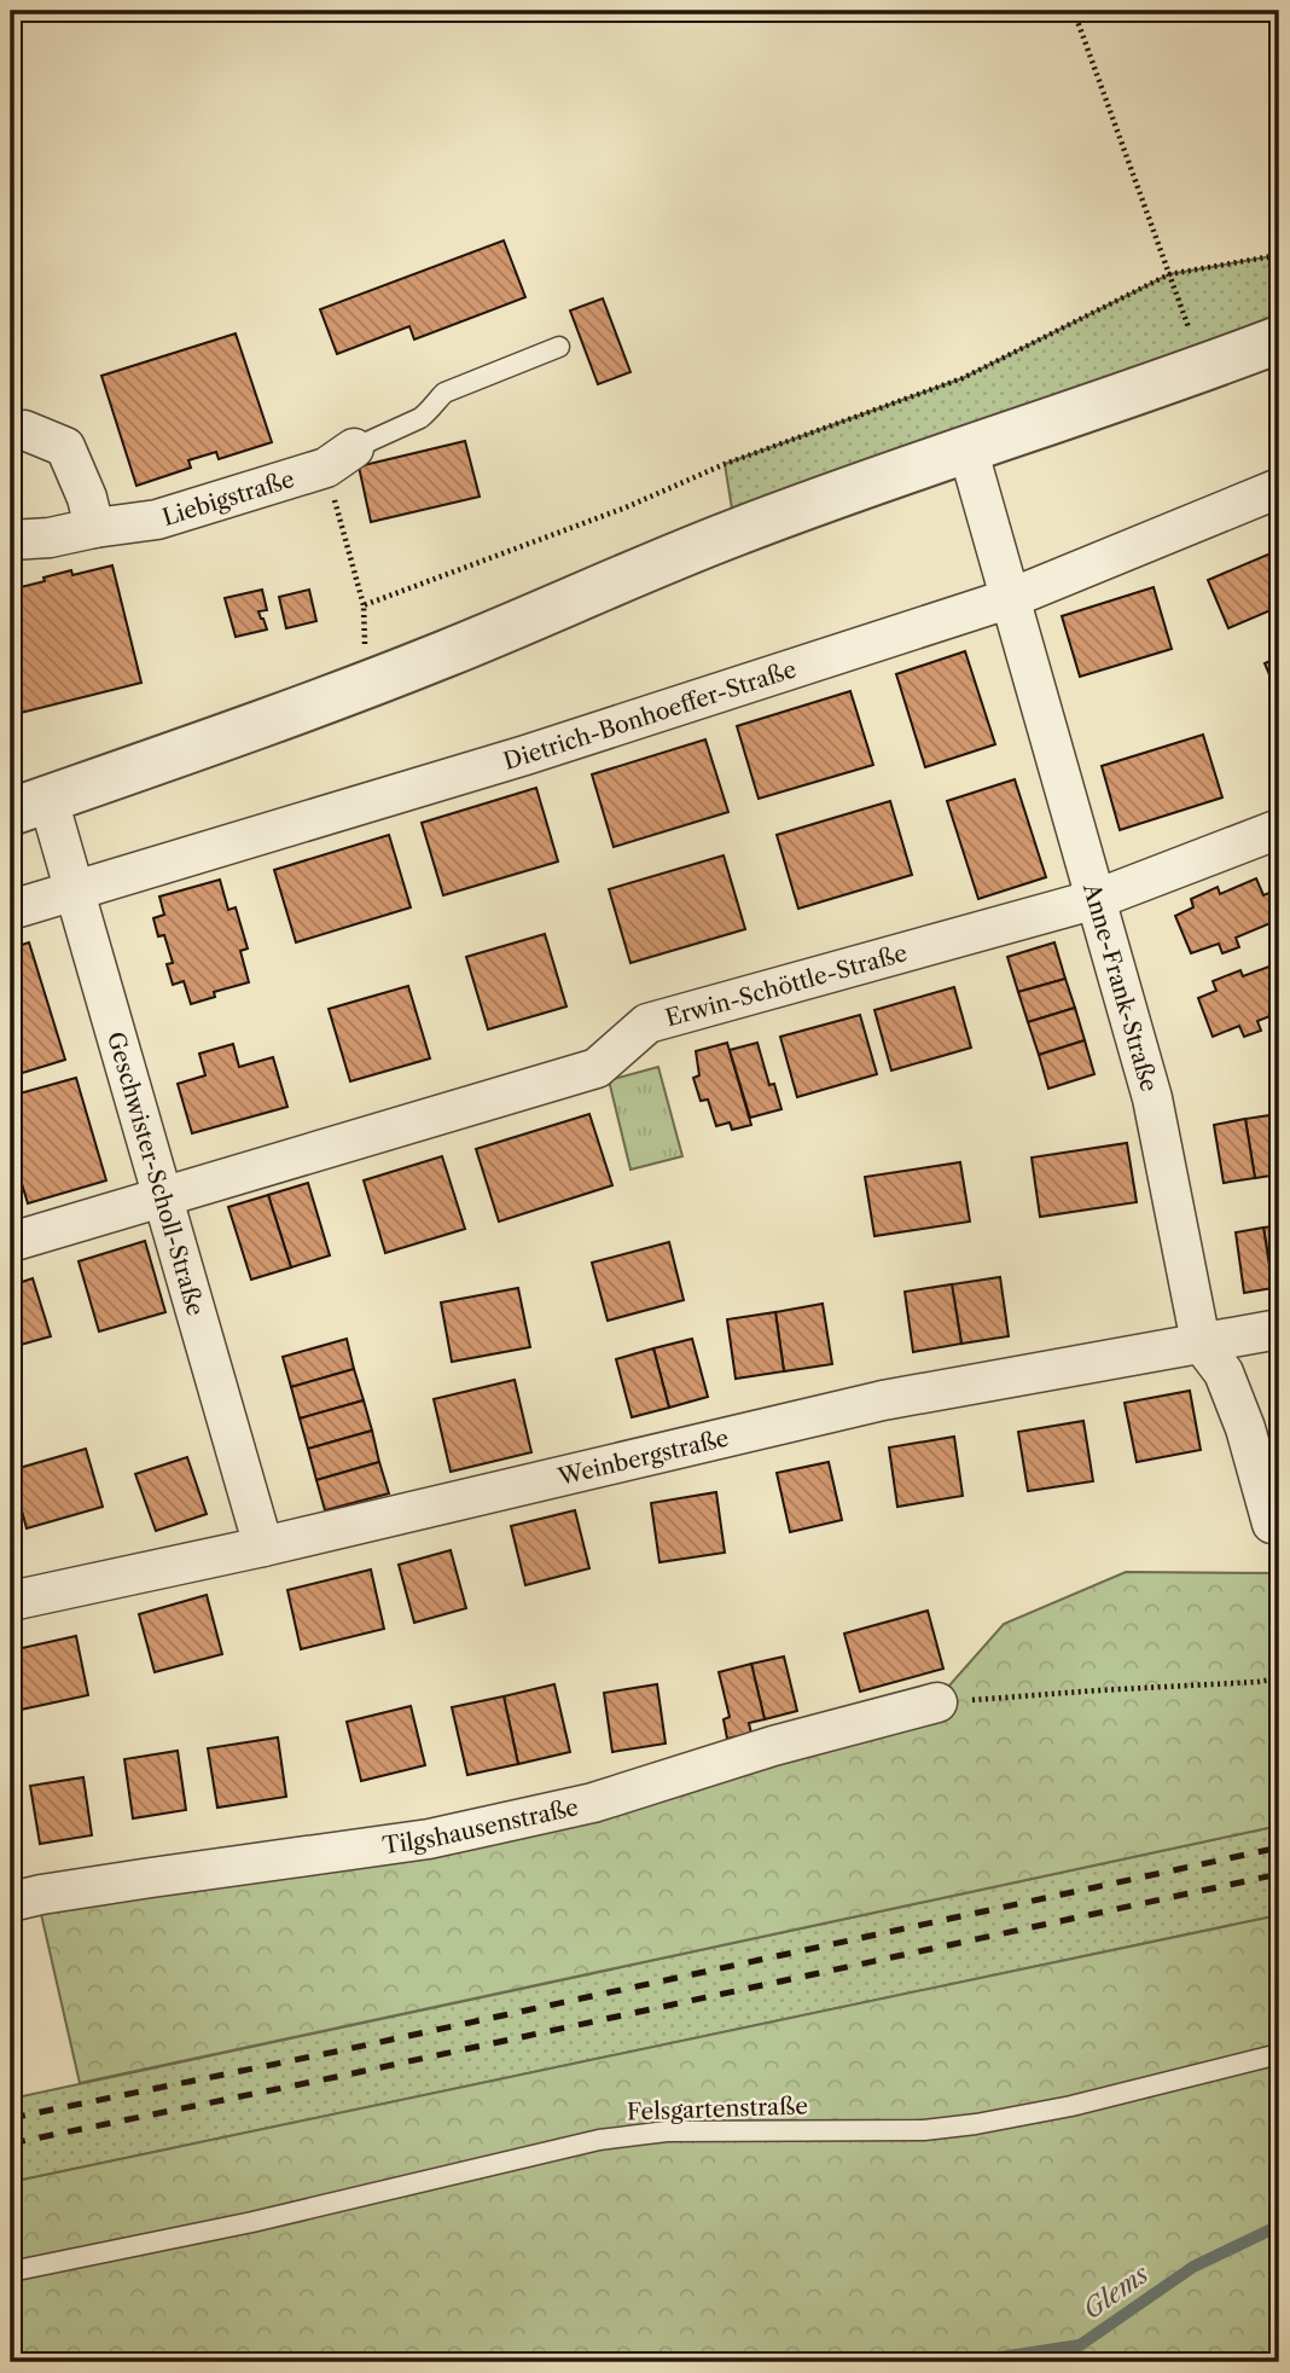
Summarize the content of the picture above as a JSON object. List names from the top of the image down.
{
  "streets": {
    "street": [
      "Liebigstraße",
      "Dietrich-Bonhoeffer-Straße",
      "Erwin-Schöttle-Straße",
      "Anne-Frank-Straße",
      "Geschwister-Scholl-Straße",
      "Weinbergstraße",
      "Tilgshausenstraße"
    ],
    "lane": ["Felsgartenstraße"]
  },
  "crossings": [
    ["Dietrich-Bonhoeffer-Straße", "Anne-Frank-Straße"],
    ["Dietrich-Bonhoeffer-Straße", "Geschwister-Scholl-Straße"],
    ["Erwin-Schöttle-Straße", "Anne-Frank-Straße"],
    ["Erwin-Schöttle-Straße", "Geschwister-Scholl-Straße"],
    ["Anne-Frank-Straße", "Weinbergstraße"],
    ["Geschwister-Scholl-Straße", "Weinbergstraße"]
  ],
  "water": ["Glems"]
}
